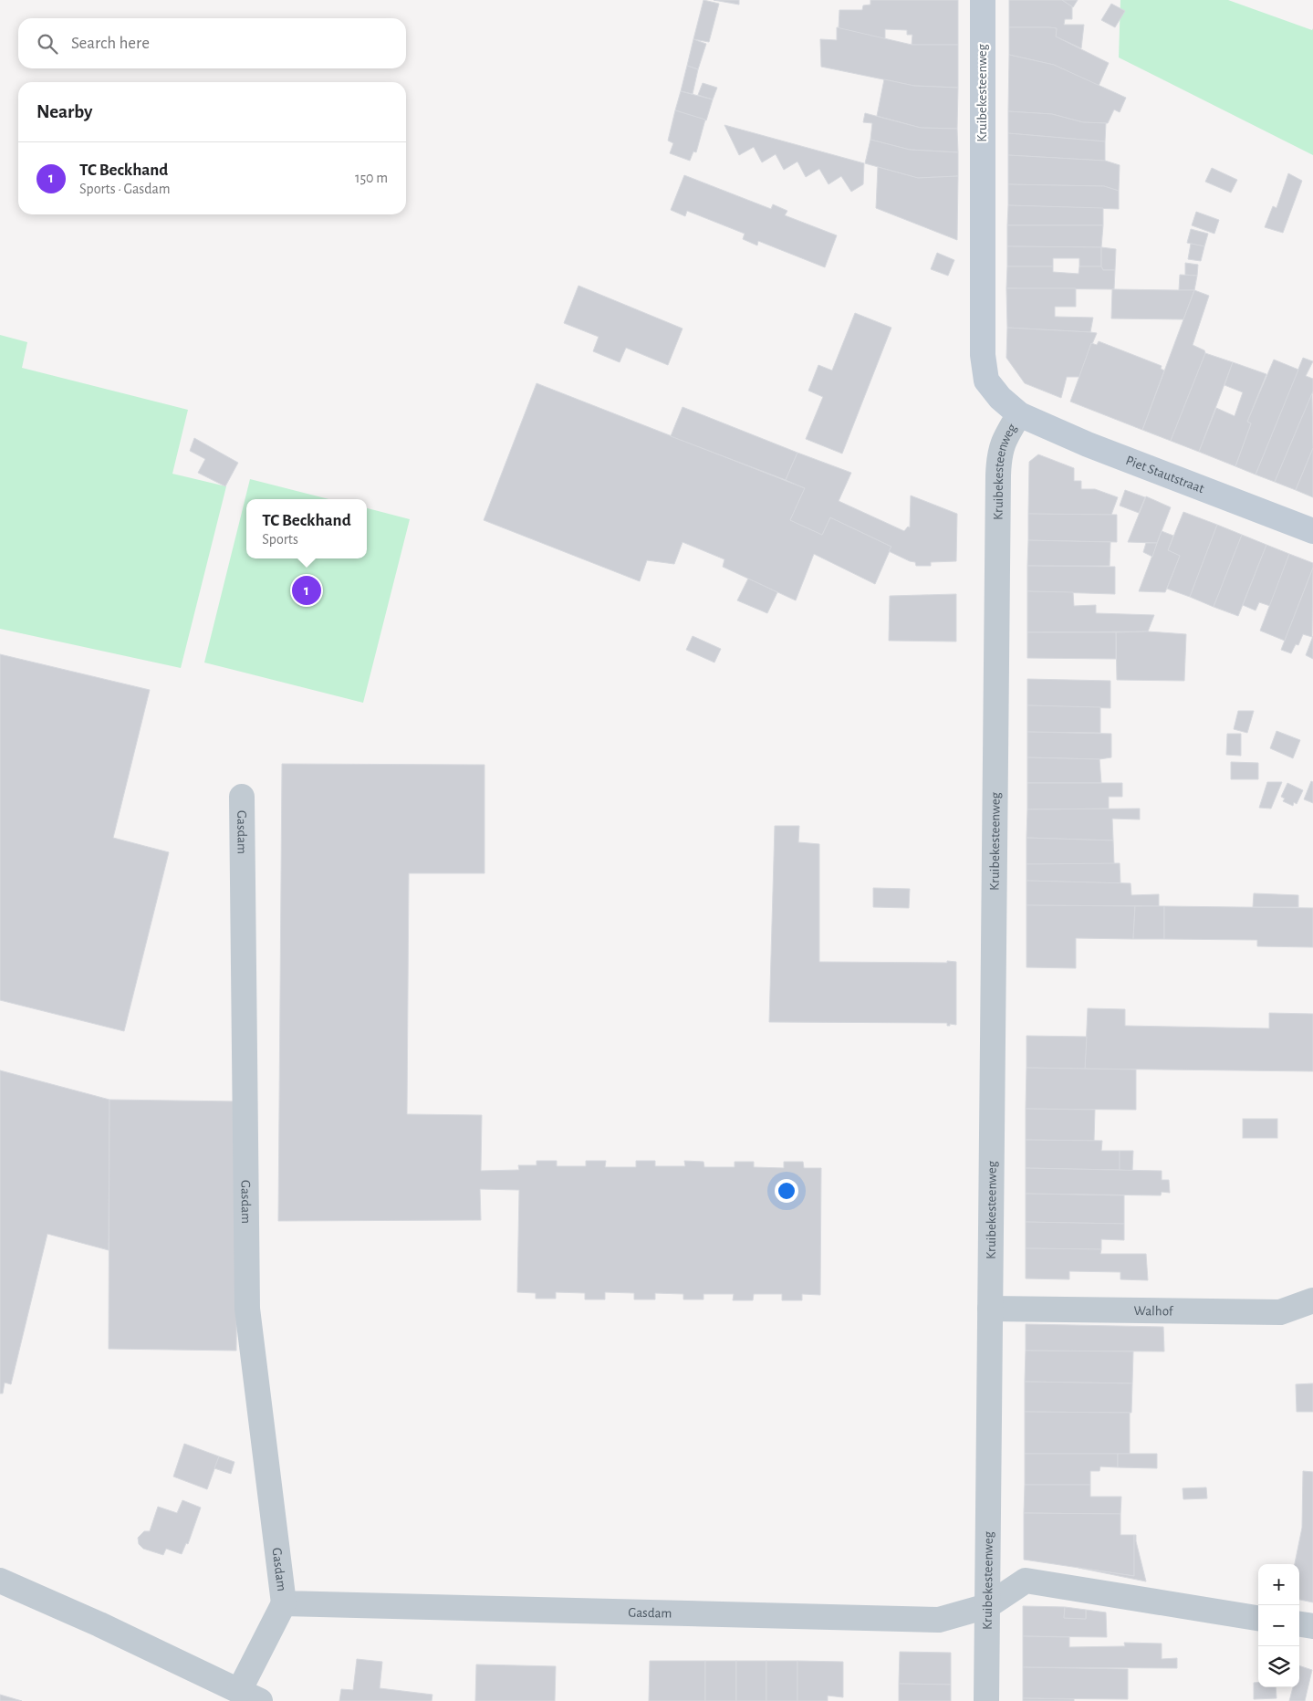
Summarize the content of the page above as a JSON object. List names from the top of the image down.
{
  "streets": {
    "street": [
      "Kruibekesteenweg",
      "Piet Stautstraat",
      "Gasdam",
      "Walhof"
    ]
  },
  "crossings": [
    ["Kruibekesteenweg", "Piet Stautstraat"],
    ["Kruibekesteenweg", "Gasdam"],
    ["Kruibekesteenweg", "Walhof"]
  ],
  "page": {
    "search": "Search here",
    "heading": "Nearby",
    "list": [
      {
        "mark": "1",
        "name": "TC Beckhand",
        "note": "Sports · Gasdam",
        "value": "150 m"
      }
    ],
    "popup": ["TC Beckhand", "Sports"],
    "pins": "1",
    "map_buttons": ["+", "−"]
  }
}
